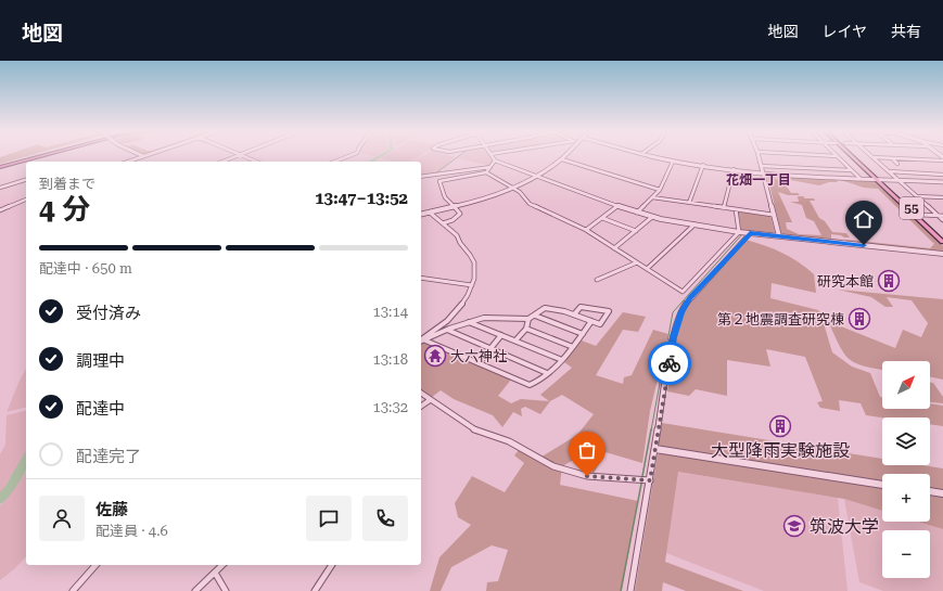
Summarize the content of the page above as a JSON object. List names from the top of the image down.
{
  "streets": {
    "main road": ["55"]
  },
  "districts": ["花畑一丁目"],
  "places": {
    "building": ["研究本館", "第２地震調査研究棟", "大型降雨実験施設"],
    "temple": ["大六神社"],
    "school or university": ["筑波大学"]
  },
  "north": "top right",
  "page": {
    "header": "地図",
    "nav": ["地図", "レイヤ", "共有"],
    "heading": ["4 分", "到着まで", "13:47–13:52"],
    "panel": ["佐藤", "配達員 · 4.6"],
    "bar": "配達中 · 650 m",
    "list": [
      ["受付済み", "13:14"],
      ["調理中", "13:18"],
      ["配達中", "13:32"],
      "配達完了"
    ],
    "map_buttons": ["+", "−"]
  }
}
